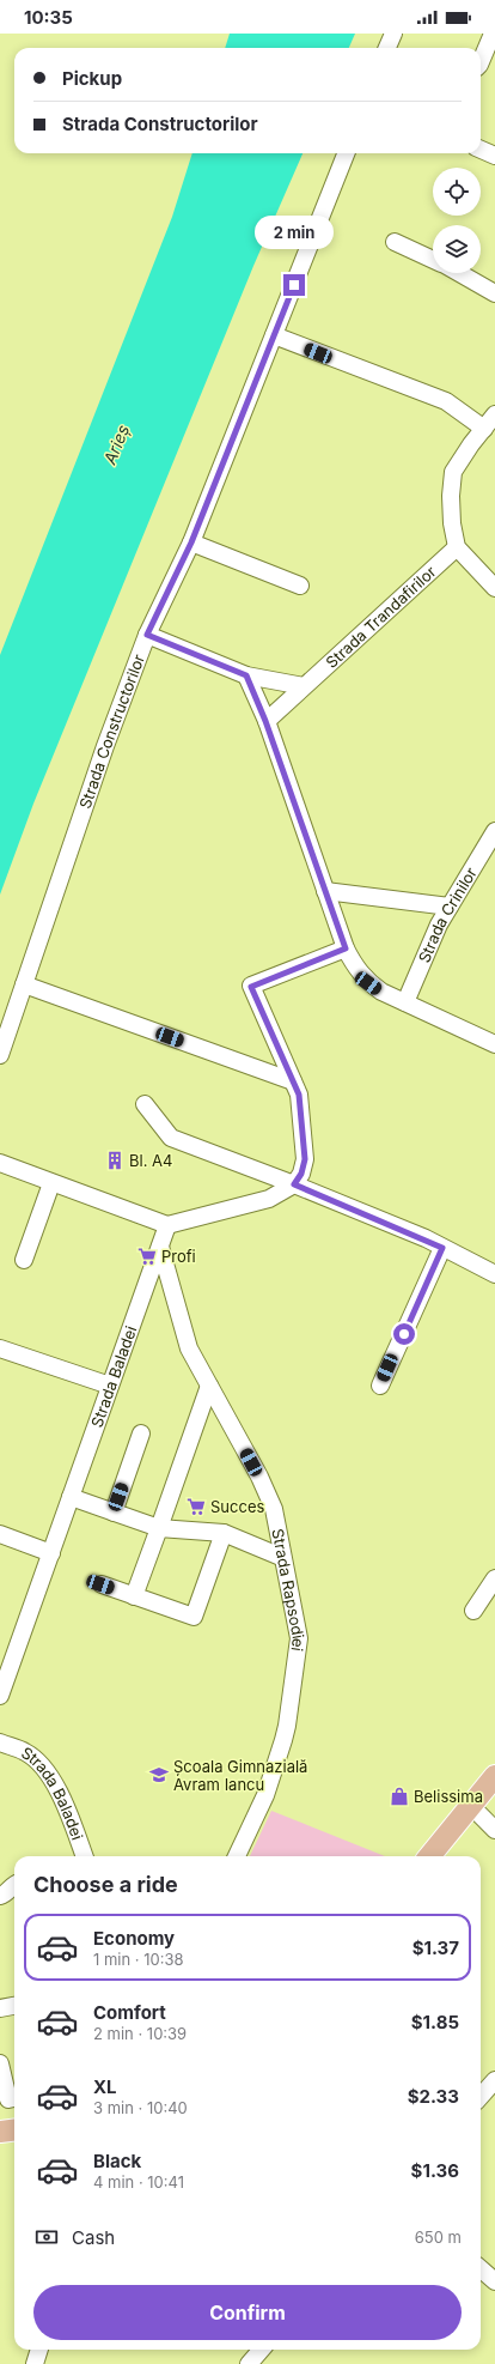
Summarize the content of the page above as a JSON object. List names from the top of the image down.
{
  "streets": {
    "street": [
      "Strada Trandafirilor",
      "Strada Constructorilor",
      "Strada Crinilor",
      "Strada Baladei",
      "Strada Rapsodiei"
    ]
  },
  "crossings": [
    ["Strada Baladei", "Strada Rapsodiei"]
  ],
  "water": ["Arieș"],
  "places": {
    "building": ["Bl. A4"],
    "supermarket": ["Profi", "Succes"],
    "school or university": ["Școala Gimnazială Avram Iancu"],
    "shop": ["Belissima"]
  },
  "page": {
    "status": "10:35",
    "banner": ["Pickup", "Strada Constructorilor"],
    "bubble": "2 min",
    "heading": "Choose a ride",
    "list": [
      {
        "name": "Economy",
        "note": "1 min · 10:38",
        "value": "$1.37"
      },
      {
        "name": "Comfort",
        "note": "2 min · 10:39",
        "value": "$1.85"
      },
      {
        "name": "XL",
        "note": "3 min · 10:40",
        "value": "$2.33"
      },
      {
        "name": "Black",
        "note": "4 min · 10:41",
        "value": "$1.36"
      }
    ],
    "pay": ["Cash", "650 m"],
    "buttons": "Confirm"
  }
}
